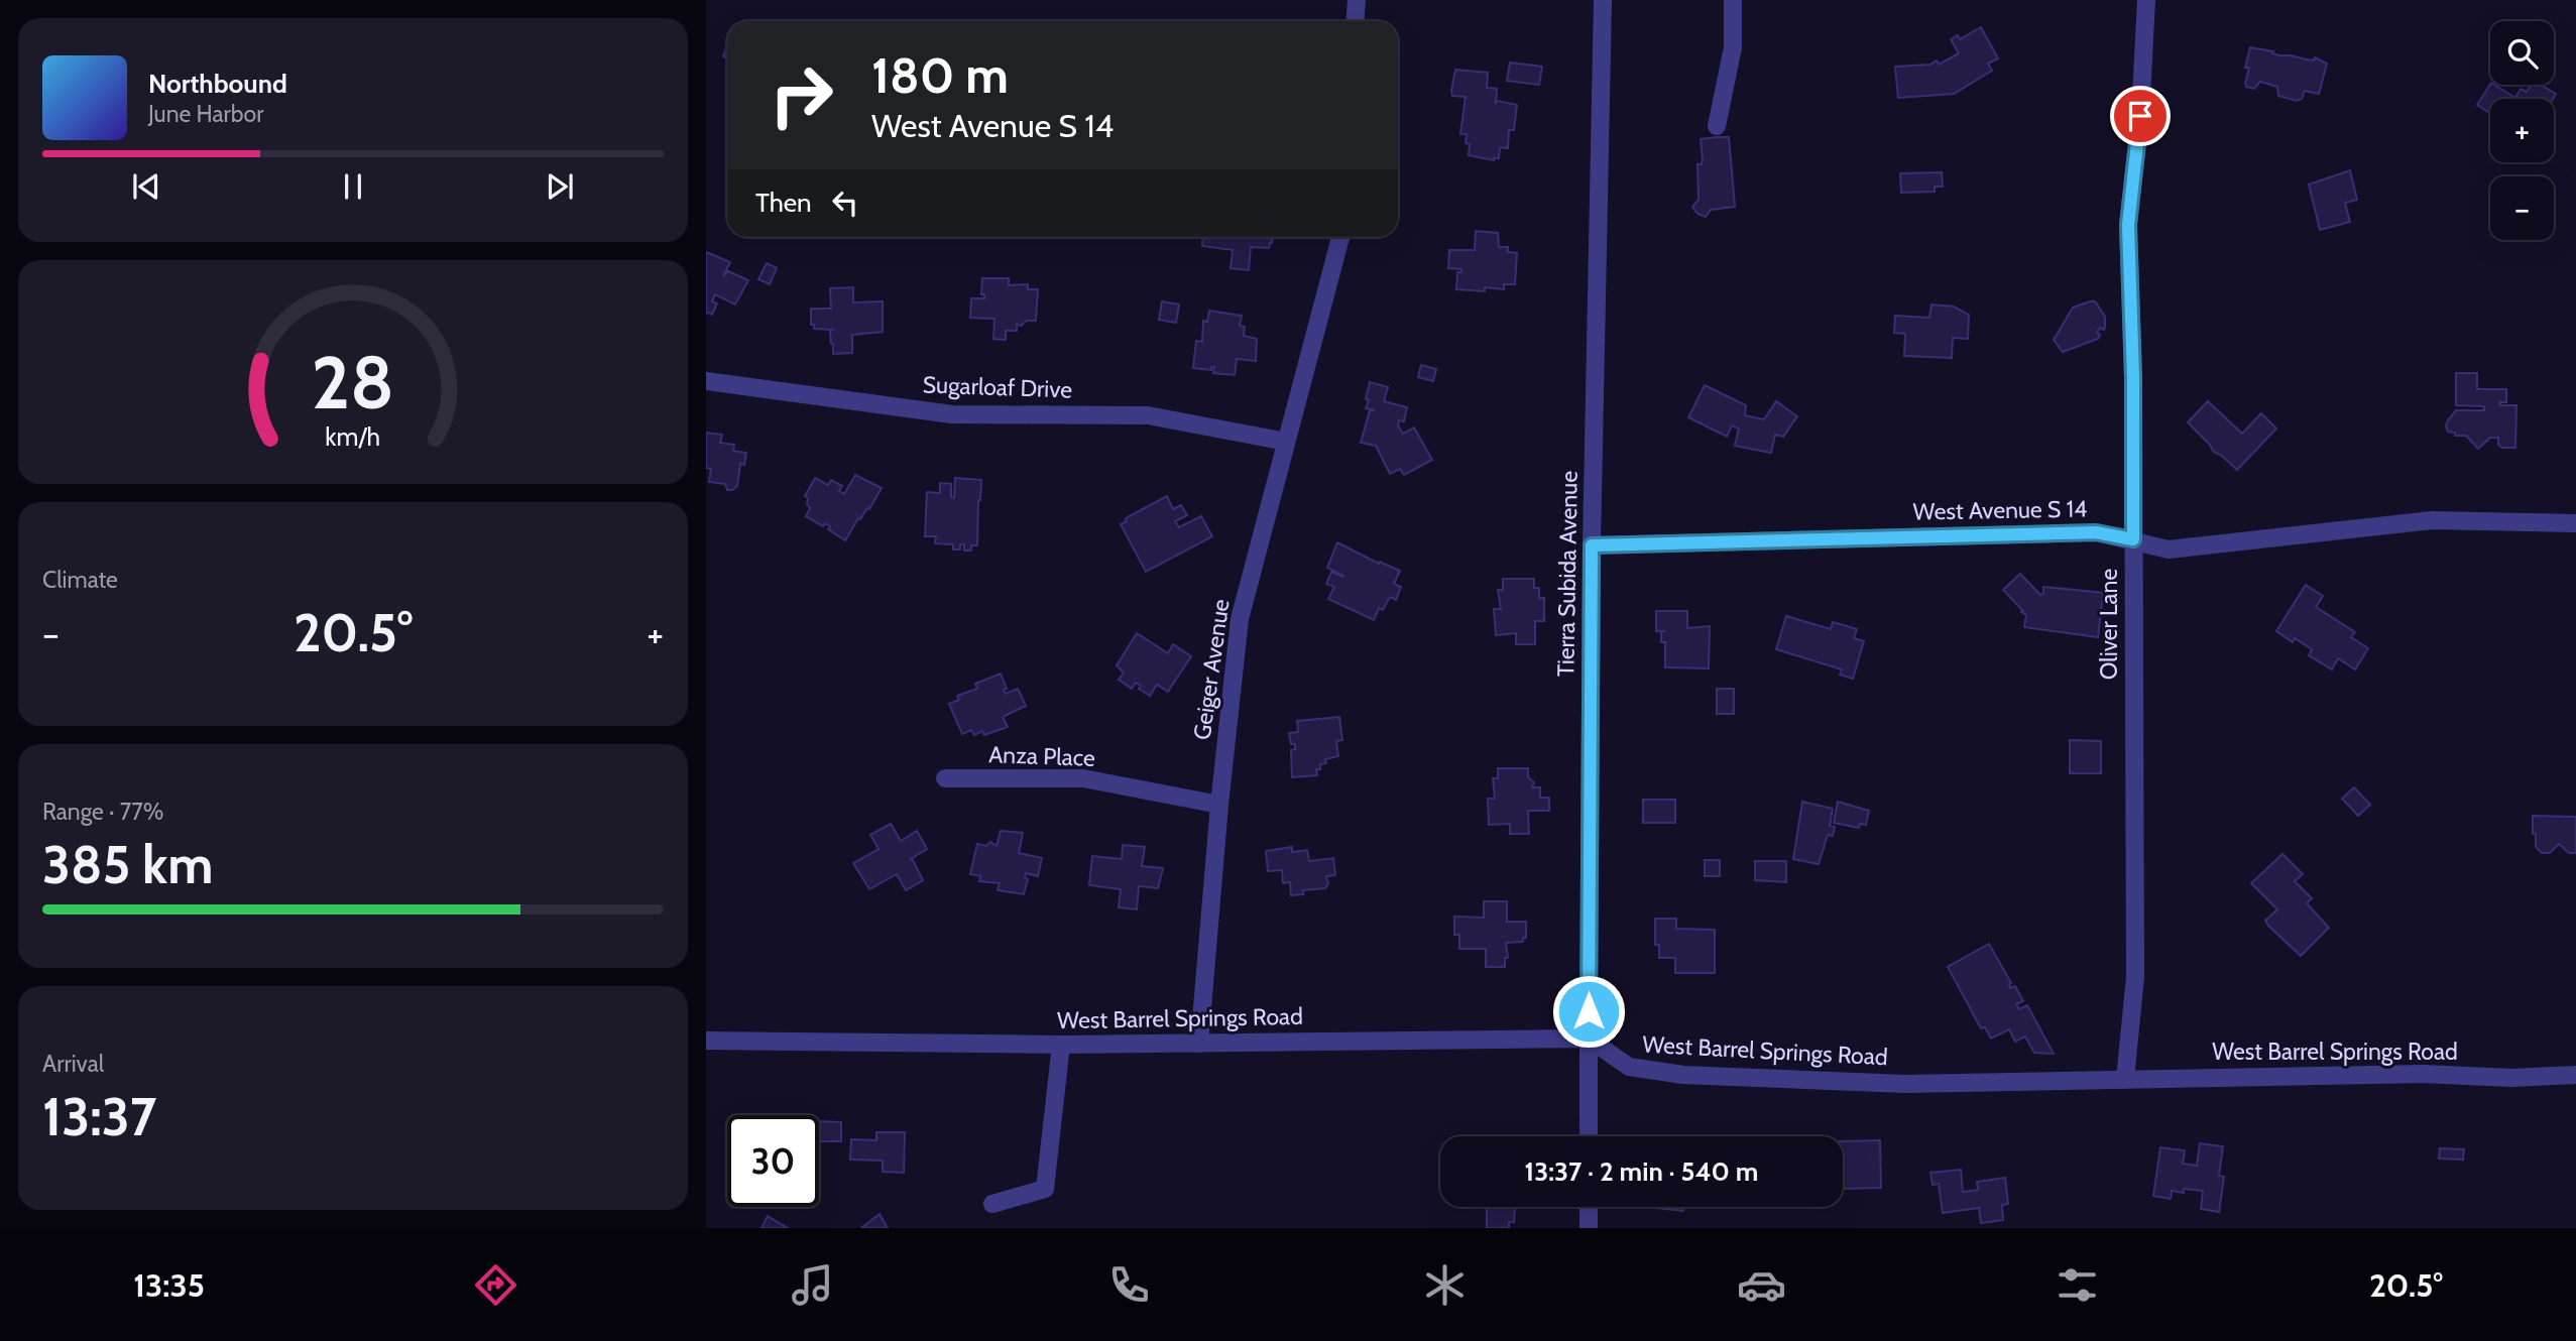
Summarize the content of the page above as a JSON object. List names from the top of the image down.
{
  "streets": {
    "street": [
      "Sugarloaf Drive",
      "West Avenue S 14",
      "Tierra Subida Avenue",
      "Oliver Lane",
      "Geiger Avenue",
      "Anza Place",
      "West Barrel Springs Road"
    ]
  },
  "crossings": [
    ["Sugarloaf Drive", "Geiger Avenue"],
    ["West Avenue S 14", "Tierra Subida Avenue"],
    ["West Avenue S 14", "Oliver Lane"],
    ["Tierra Subida Avenue", "West Barrel Springs Road"],
    ["Oliver Lane", "West Barrel Springs Road"],
    ["Geiger Avenue", "Anza Place"],
    ["Geiger Avenue", "West Barrel Springs Road"]
  ],
  "page": {
    "map_buttons": ["+", "−"],
    "turn": ["180 m", "West Avenue S 14"],
    "song": ["Northbound", "June Harbor"],
    "then": "Then",
    "tile": [
      "Climate",
      ["Range · 77%", "385 km"],
      ["Arrival", "13:37"]
    ],
    "heat": ["−", "20.5°", "+"],
    "limit": "30",
    "trip": "13:37 · 2 min · 540 m",
    "tabs": ["13:35", "20.5°"],
    "gauge": ["28", "km/h"]
  }
}
